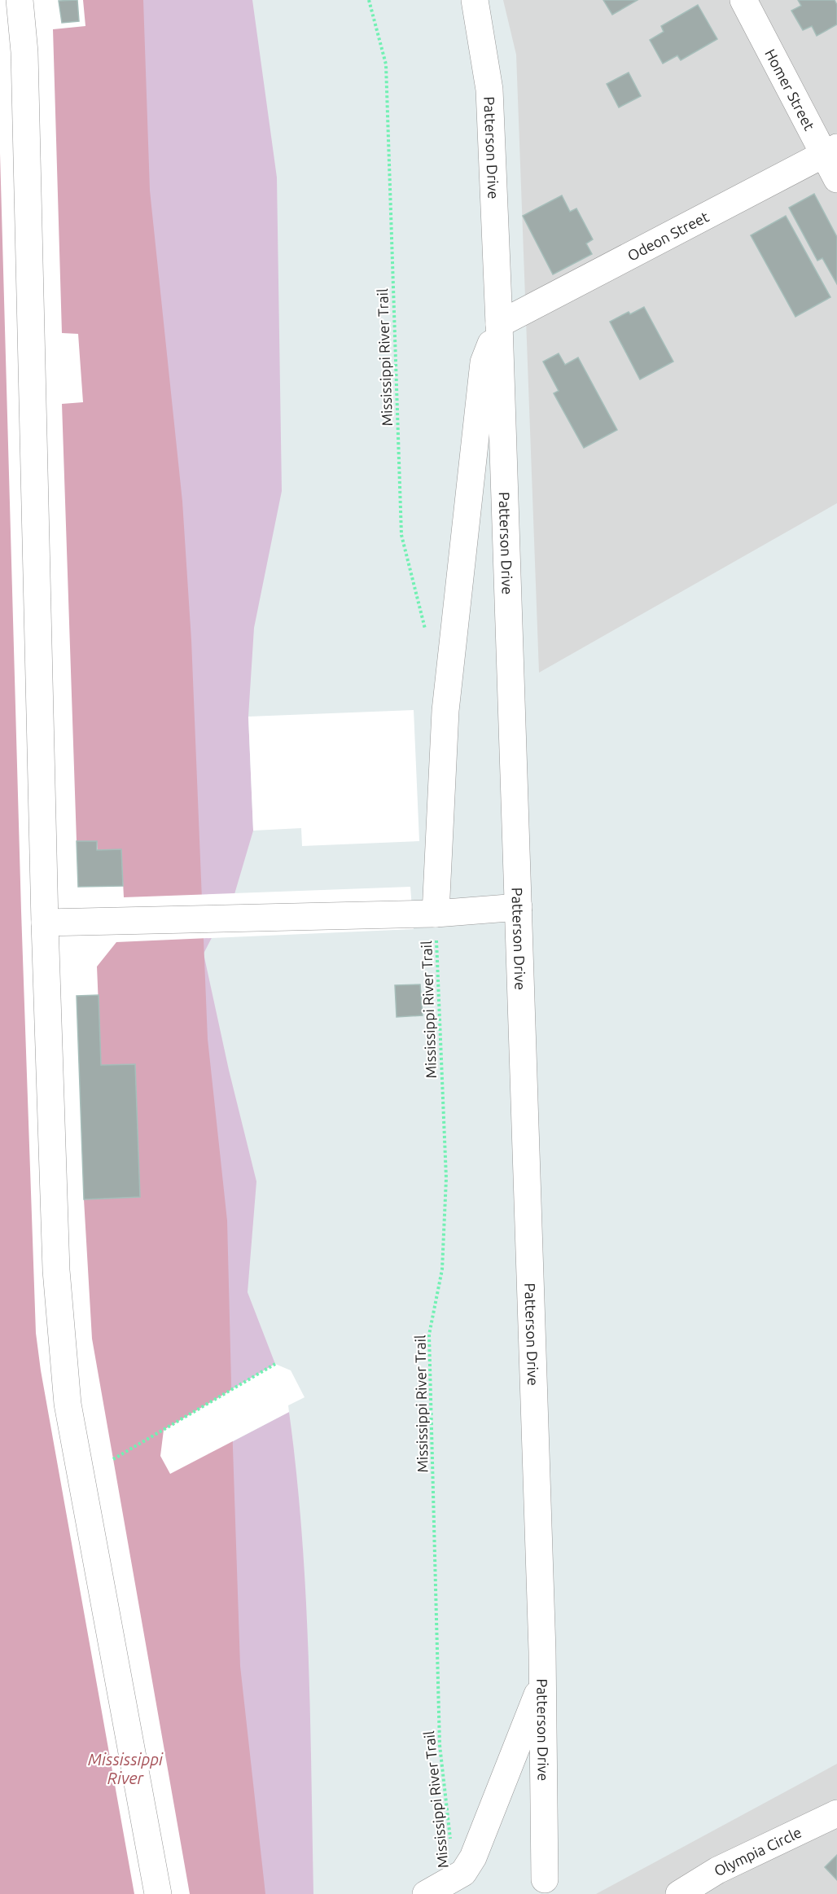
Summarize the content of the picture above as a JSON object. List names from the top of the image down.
{
  "streets": {
    "street": [
      "Homer Street",
      "Patterson Drive",
      "Odeon Street",
      "Olympia Circle"
    ],
    "path": ["Mississippi River Trail"]
  },
  "crossings": [
    ["Homer Street", "Odeon Street"],
    ["Patterson Drive", "Odeon Street"]
  ],
  "water": ["Mississippi River"]
}
